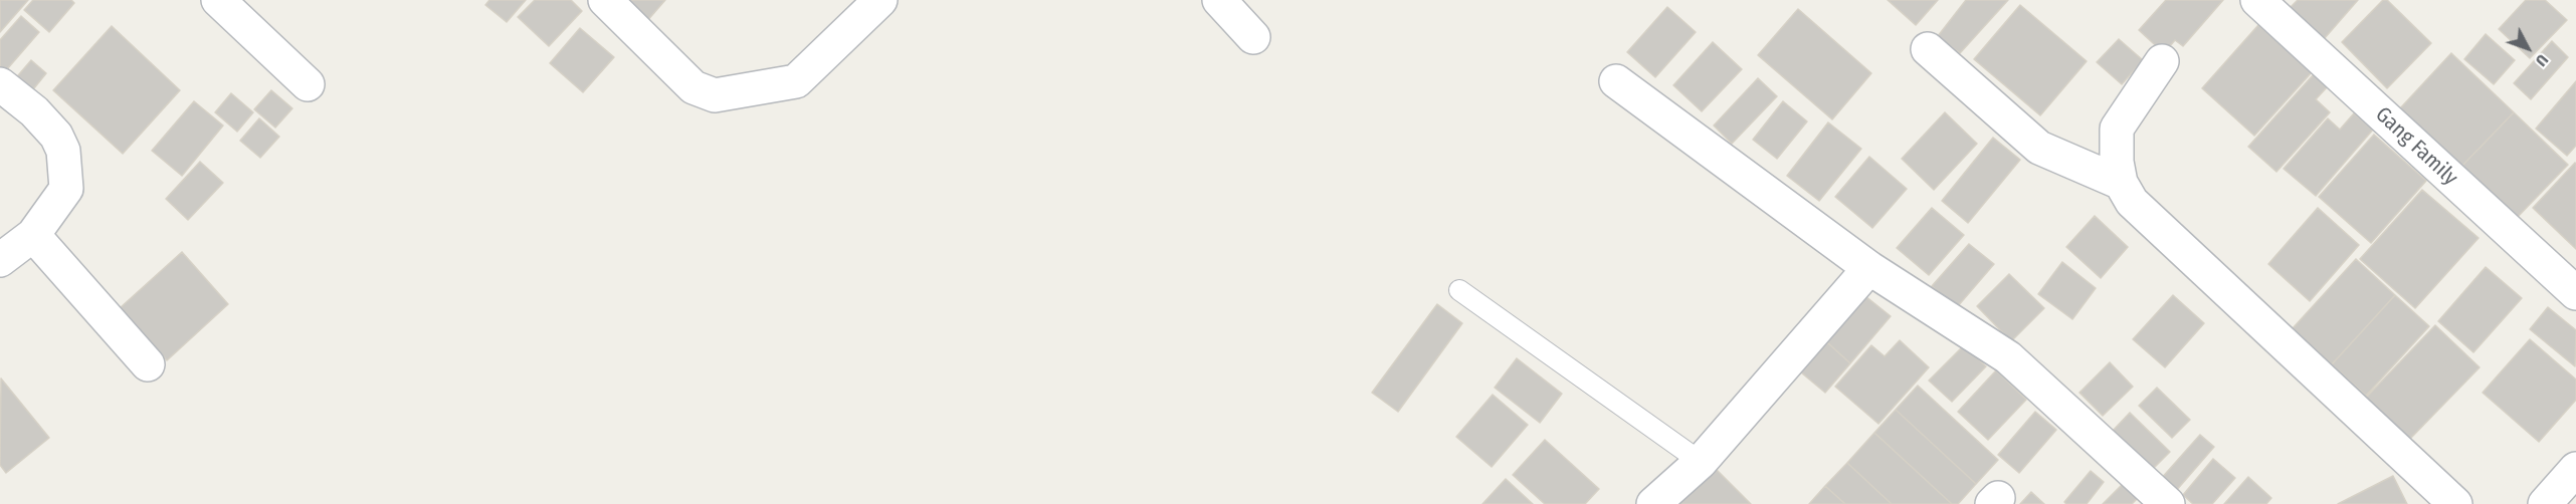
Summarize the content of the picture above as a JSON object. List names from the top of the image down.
{
  "streets": {
    "street": ["Gang Family"]
  },
  "north": "bottom right"
}
